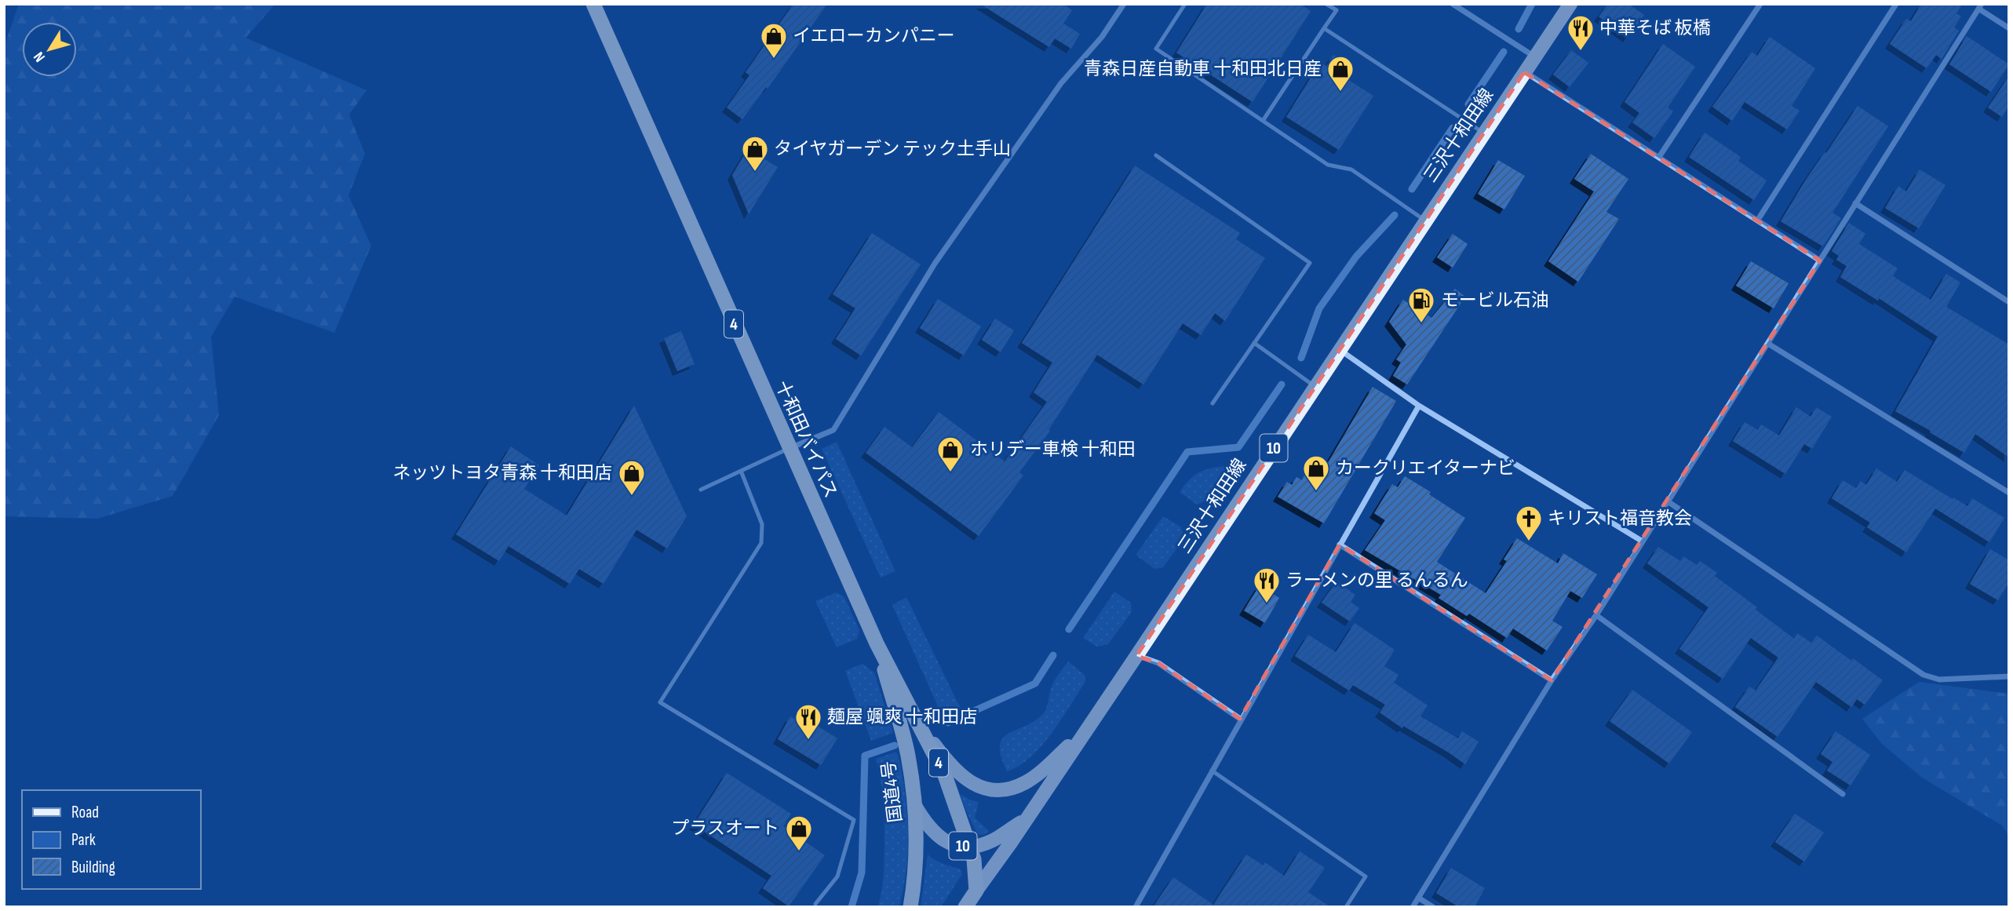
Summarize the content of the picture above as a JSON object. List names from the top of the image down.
{
  "streets": {
    "highway": ["4", "十和田バイパス", "国道4号"],
    "main road": ["三沢十和田線", "10"]
  },
  "crossings": [
    ["三沢十和田線", "十和田バイパス"],
    ["三沢十和田線", "10"],
    ["十和田バイパス", "10"],
    ["十和田バイパス", "国道4号"],
    ["10", "国道4号"]
  ],
  "places": {
    "restaurant": ["中華そば 板橋", "ラーメンの里 るんるん", "麺屋 颯爽 十和田店"],
    "shop": [
      "イエローカンパニー",
      "青森日産自動車 十和田北日産",
      "タイヤガーデン テック土手山",
      "ホリデー車検 十和田",
      "カークリエイターナビ",
      "ネッツトヨタ青森 十和田店",
      "プラスオート"
    ],
    "fuel station": ["モービル石油"],
    "church": ["キリスト福音教会"]
  },
  "legend": ["Road", "Park", "Building"],
  "north": "bottom left"
}
